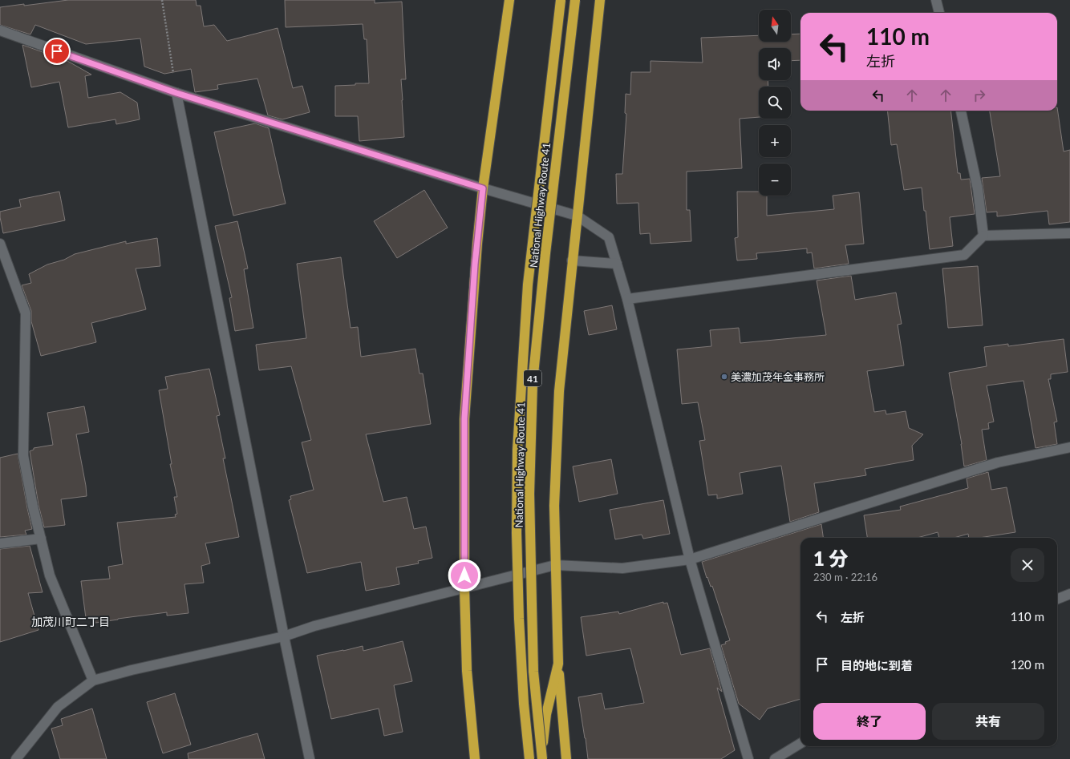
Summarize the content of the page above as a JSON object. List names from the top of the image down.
{
  "streets": {
    "highway": ["National Highway Route 41", "41"]
  },
  "districts": ["加茂川町二丁目"],
  "places": ["美濃加茂年金事務所"],
  "north": "top",
  "page": {
    "map_buttons": ["+", "−"],
    "turn": ["110 m", "左折"],
    "heading": ["1 分", "230 m · 22:16"],
    "list": [
      {
        "name": "左折",
        "value": "110 m"
      },
      {
        "name": "目的地に到着",
        "value": "120 m"
      }
    ],
    "buttons": ["終了", "共有"]
  }
}
